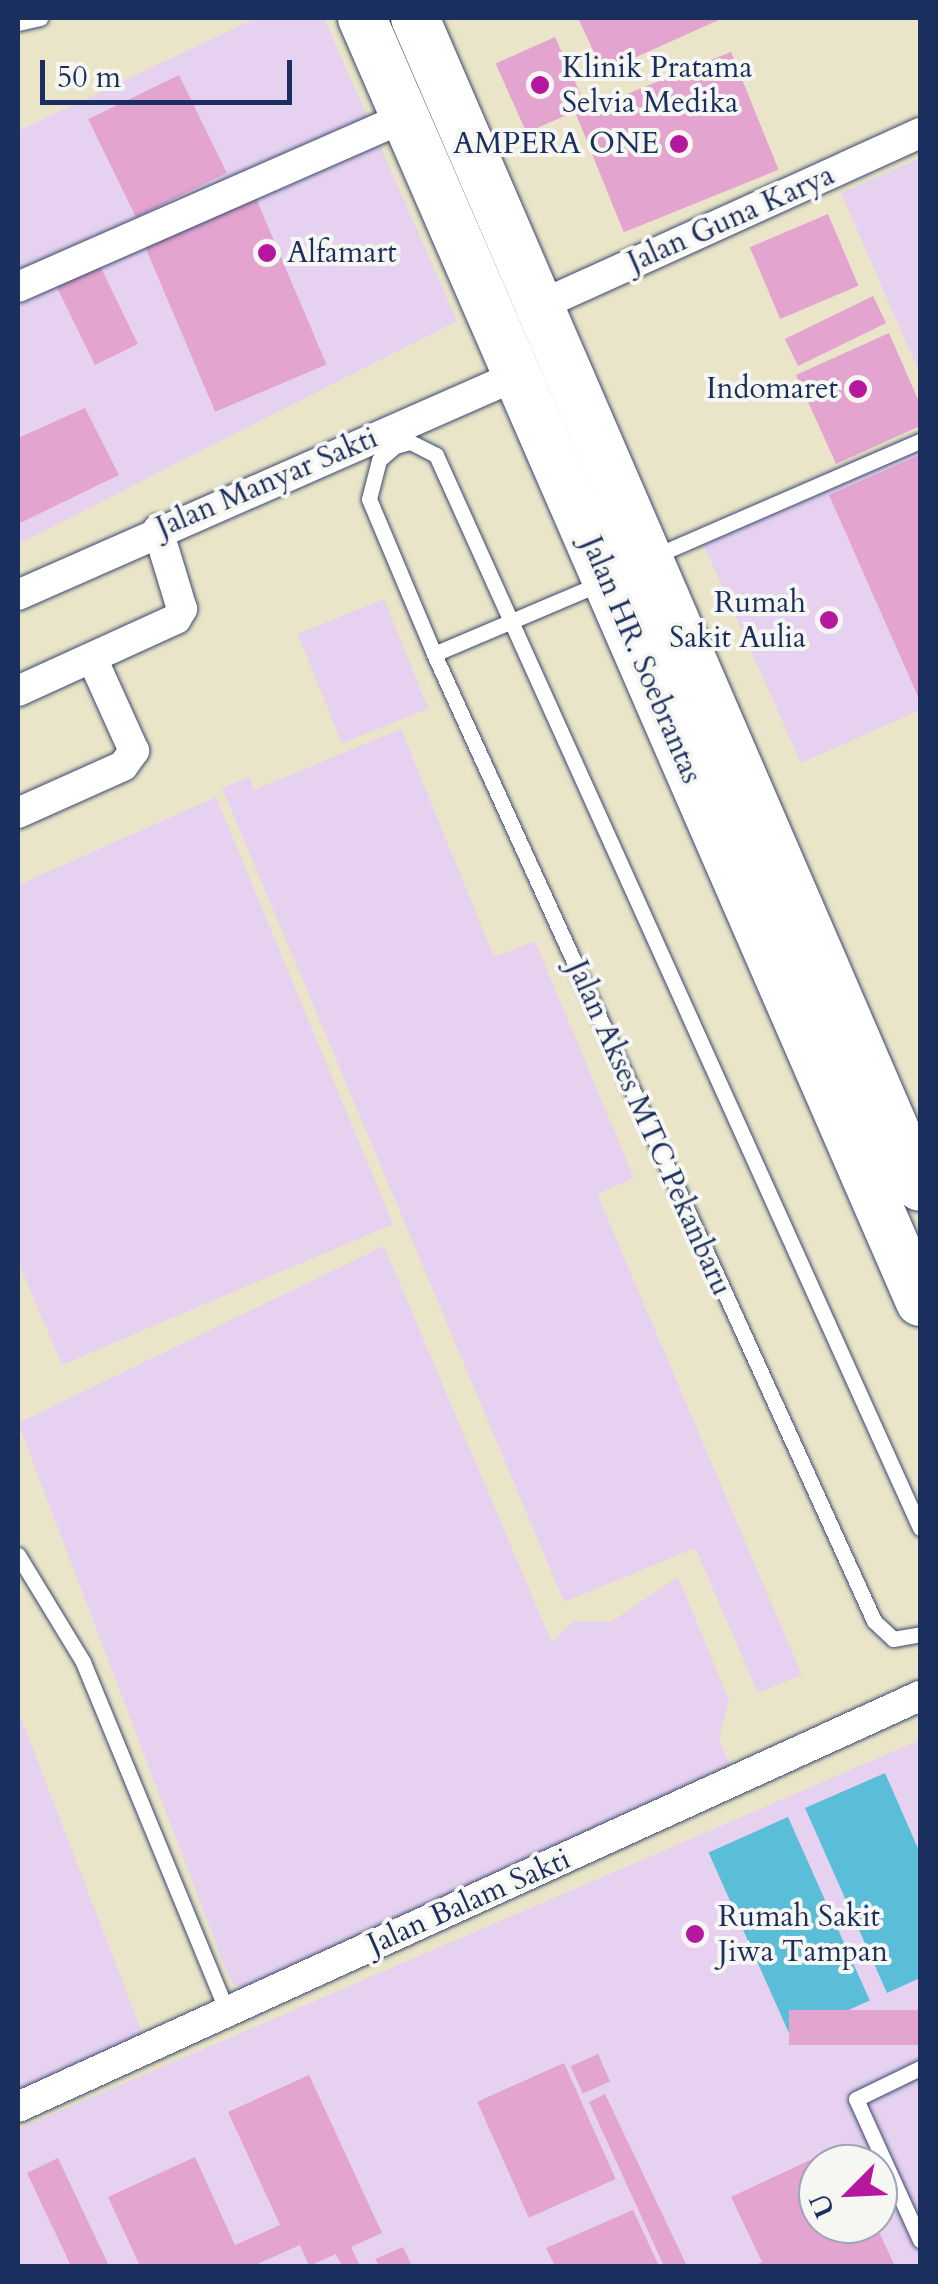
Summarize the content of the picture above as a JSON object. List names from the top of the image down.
{
  "streets": {
    "main road": ["Jalan HR. Soebrantas"],
    "street": ["Jalan Guna Karya", "Jalan Manyar Sakti", "Jalan Balam Sakti"],
    "lane": ["Jalan Akses MTC Pekanbaru"]
  },
  "crossings": [
    ["Jalan Guna Karya", "Jalan HR. Soebrantas"],
    ["Jalan Manyar Sakti", "Jalan HR. Soebrantas"]
  ],
  "places": [
    "Klinik Pratama Selvia Medika",
    "AMPERA ONE",
    "Alfamart",
    "Indomaret",
    "Rumah Sakit Aulia",
    "Rumah Sakit Jiwa Tampan"
  ],
  "scale_bar": "50 m",
  "north": "bottom left"
}
